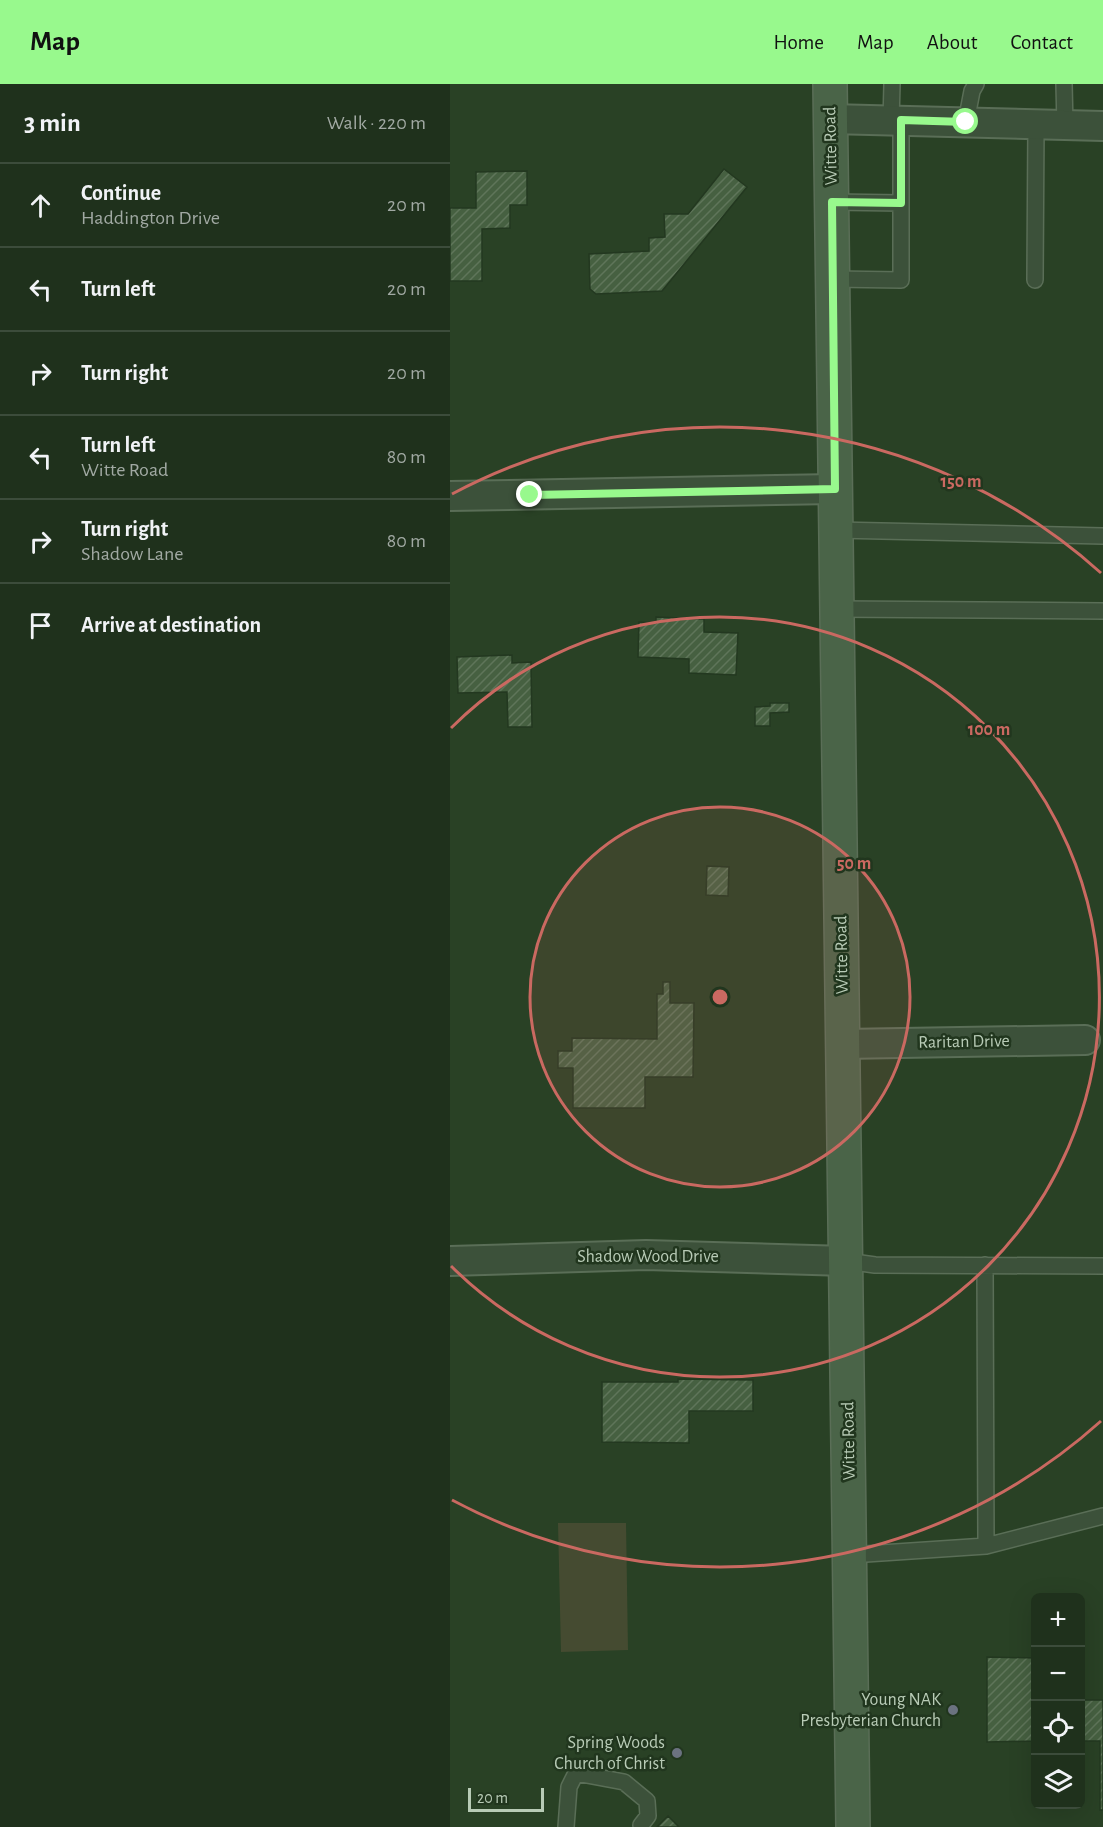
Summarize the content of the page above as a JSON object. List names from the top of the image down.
{
  "streets": {
    "street": ["Witte Road", "Raritan Drive", "Shadow Wood Drive"]
  },
  "crossings": [
    ["Witte Road", "Raritan Drive"],
    ["Witte Road", "Shadow Wood Drive"]
  ],
  "places": ["Young NAK Presbyterian Church", "Spring Woods Church of Christ"],
  "scale_bar": "20 m",
  "page": {
    "header": "Map",
    "nav": [
      "Home",
      "Map",
      "About",
      "Contact"
    ],
    "heading": ["3 min", "Walk · 220 m"],
    "list": [
      ["Continue", "Haddington Drive", "20 m"],
      ["Turn left", "20 m"],
      ["Turn right", "20 m"],
      ["Turn left", "Witte Road", "80 m"],
      ["Turn right", "Shadow Lane", "80 m"],
      "Arrive at destination"
    ],
    "map_buttons": ["+", "−"],
    "scale": "20 m"
  },
  "rings": ["150 m", "100 m", "50 m"]
}
